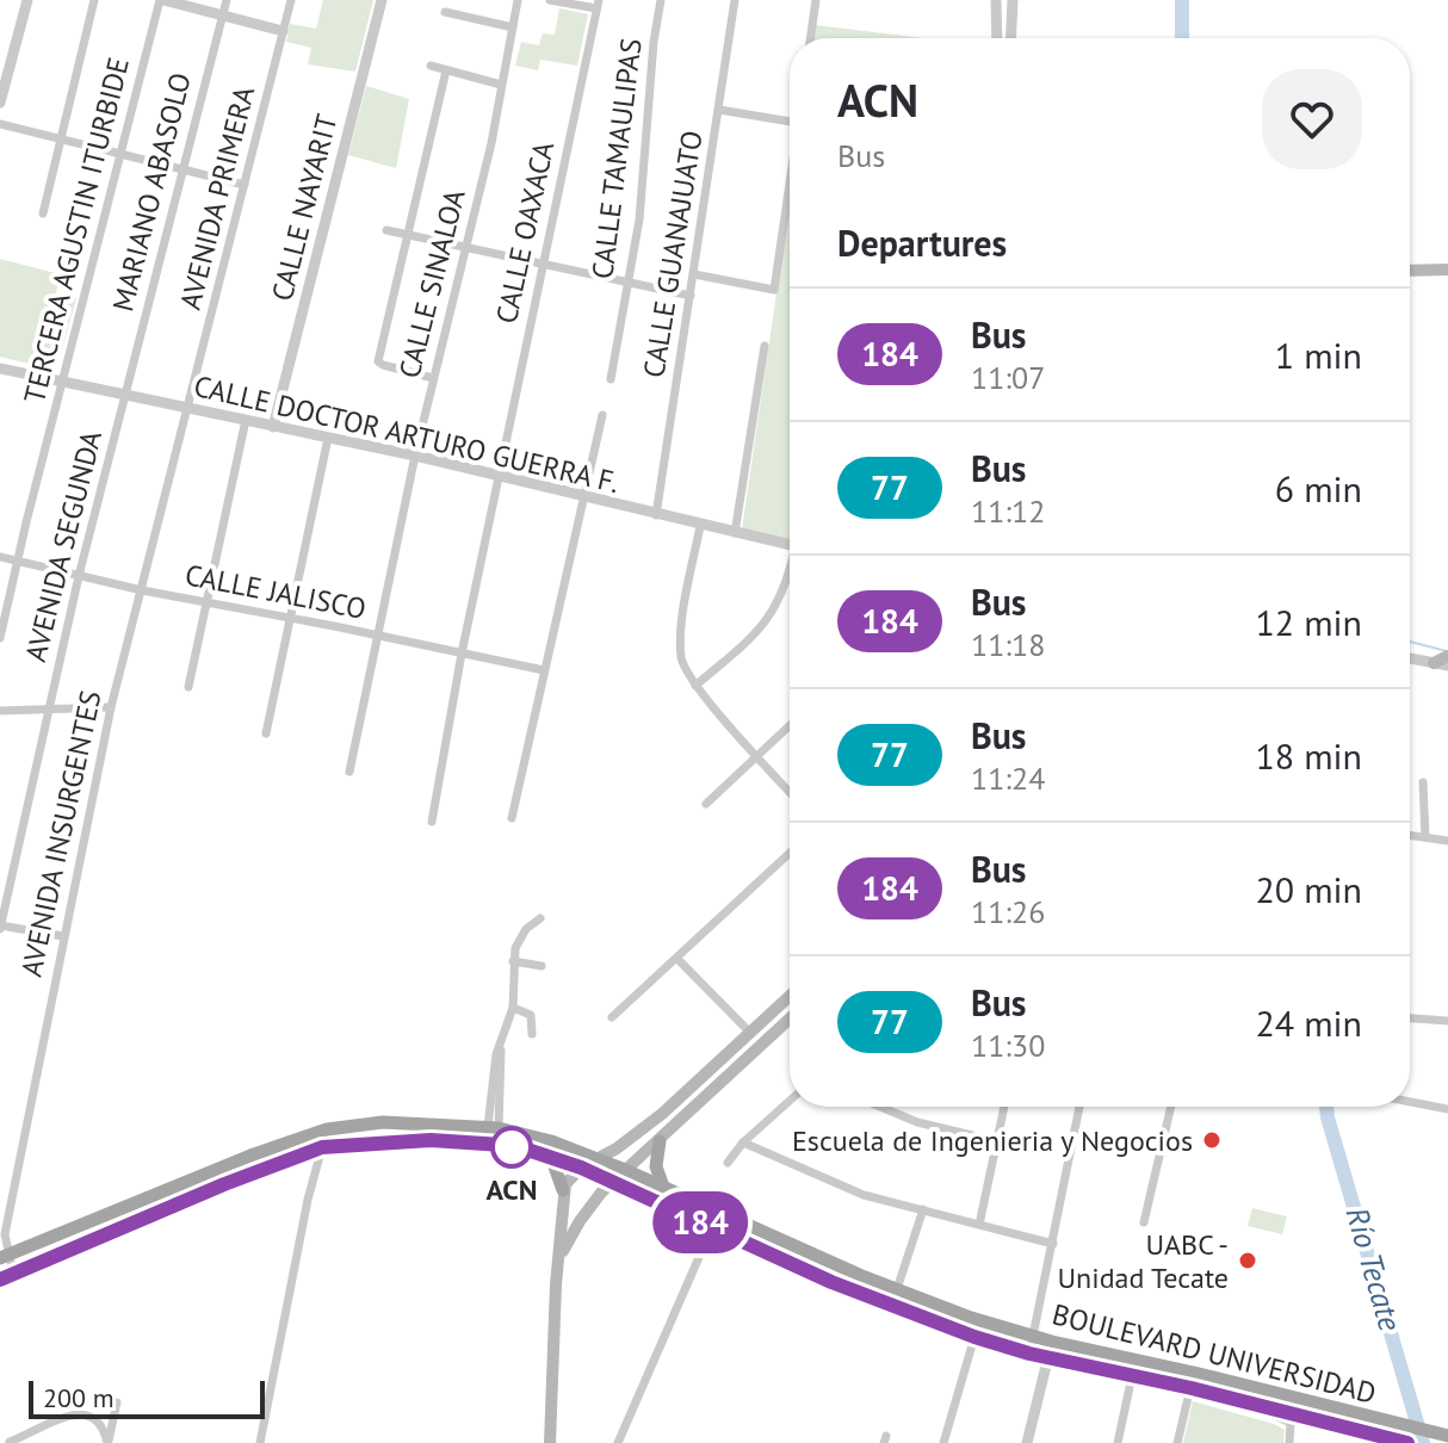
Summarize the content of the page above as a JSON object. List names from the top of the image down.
{
  "streets": {
    "main road": ["BOULEVARD UNIVERSIDAD"],
    "street": [
      "CALLE TAMAULIPAS",
      "MARIANO ABASOLO",
      "AVENIDA PRIMERA",
      "CALLE NAYARIT",
      "TERCERA AGUSTIN ITURBIDE",
      "CALLE OAXACA",
      "CALLE GUANAJUATO",
      "CALLE SINALOA",
      "CALLE DOCTOR ARTURO GUERRA F.",
      "AVENIDA SEGUNDA",
      "CALLE JALISCO",
      "AVENIDA INSURGENTES"
    ]
  },
  "crossings": [
    ["MARIANO ABASOLO", "CALLE DOCTOR ARTURO GUERRA F."],
    ["MARIANO ABASOLO", "AVENIDA SEGUNDA"],
    ["AVENIDA PRIMERA", "CALLE DOCTOR ARTURO GUERRA F."],
    ["AVENIDA PRIMERA", "AVENIDA INSURGENTES"],
    ["CALLE NAYARIT", "CALLE DOCTOR ARTURO GUERRA F."],
    ["TERCERA AGUSTIN ITURBIDE", "CALLE DOCTOR ARTURO GUERRA F."],
    ["TERCERA AGUSTIN ITURBIDE", "CALLE JALISCO"],
    ["CALLE OAXACA", "CALLE DOCTOR ARTURO GUERRA F."],
    ["CALLE OAXACA", "CALLE JALISCO"],
    ["CALLE GUANAJUATO", "CALLE DOCTOR ARTURO GUERRA F."],
    ["CALLE SINALOA", "CALLE DOCTOR ARTURO GUERRA F."],
    ["CALLE SINALOA", "CALLE JALISCO"],
    ["CALLE DOCTOR ARTURO GUERRA F.", "AVENIDA SEGUNDA"],
    ["CALLE DOCTOR ARTURO GUERRA F.", "AVENIDA INSURGENTES"],
    ["AVENIDA SEGUNDA", "CALLE JALISCO"],
    ["CALLE JALISCO", "AVENIDA INSURGENTES"],
    ["AVENIDA INSURGENTES", "BOULEVARD UNIVERSIDAD"]
  ],
  "water": ["Río Tecate"],
  "places": ["Escuela de Ingenieria y Negocios", "ACN", "UABC - Unidad Tecate"],
  "lines": ["bus line 184"],
  "scale_bar": "200 m",
  "page": {
    "on_map": "184",
    "heading": [
      ["ACN", "Bus"],
      "Departures"
    ],
    "list": [
      {
        "mark": "184",
        "name": "Bus",
        "note": "11:07",
        "value": "1 min"
      },
      {
        "mark": "77",
        "name": "Bus",
        "note": "11:12",
        "value": "6 min"
      },
      {
        "mark": "184",
        "name": "Bus",
        "note": "11:18",
        "value": "12 min"
      },
      {
        "mark": "77",
        "name": "Bus",
        "note": "11:24",
        "value": "18 min"
      },
      {
        "mark": "184",
        "name": "Bus",
        "note": "11:26",
        "value": "20 min"
      },
      {
        "mark": "77",
        "name": "Bus",
        "note": "11:30",
        "value": "24 min"
      }
    ],
    "scale": "200 m"
  }
}
